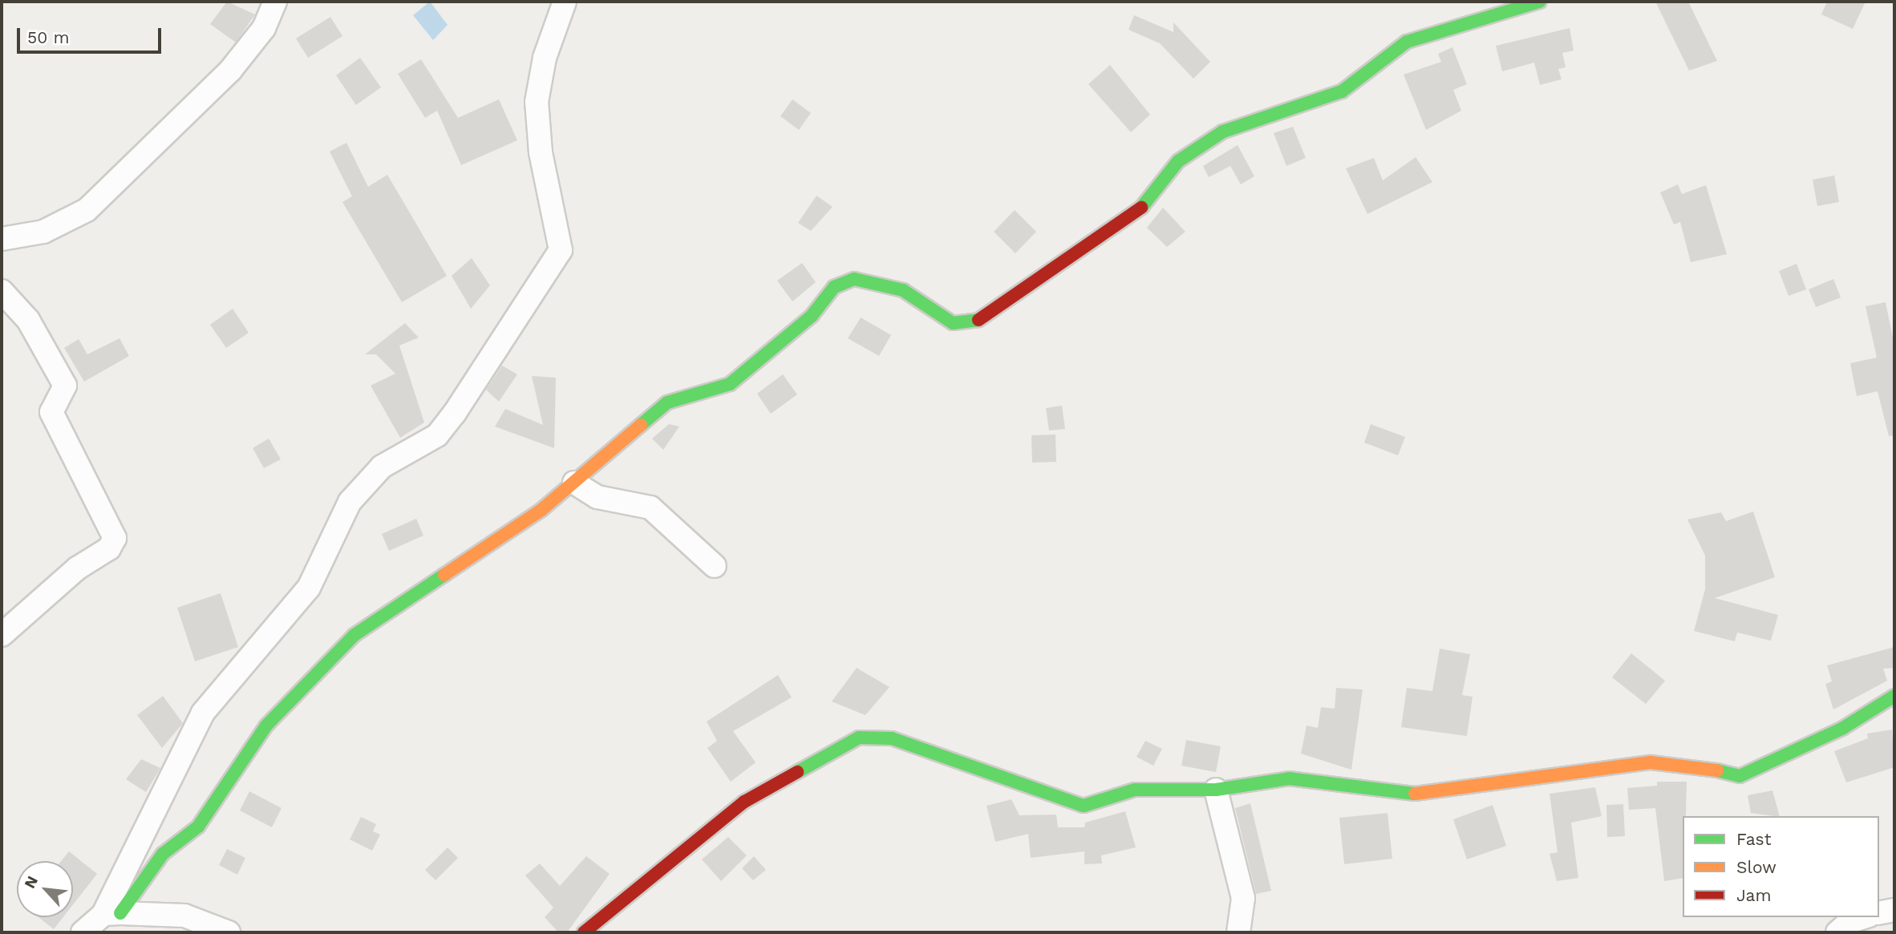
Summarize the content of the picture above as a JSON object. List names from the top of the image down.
{
  "legend": ["Fast", "Slow", "Jam"],
  "scale_bar": "50 m",
  "north": "top left"
}
